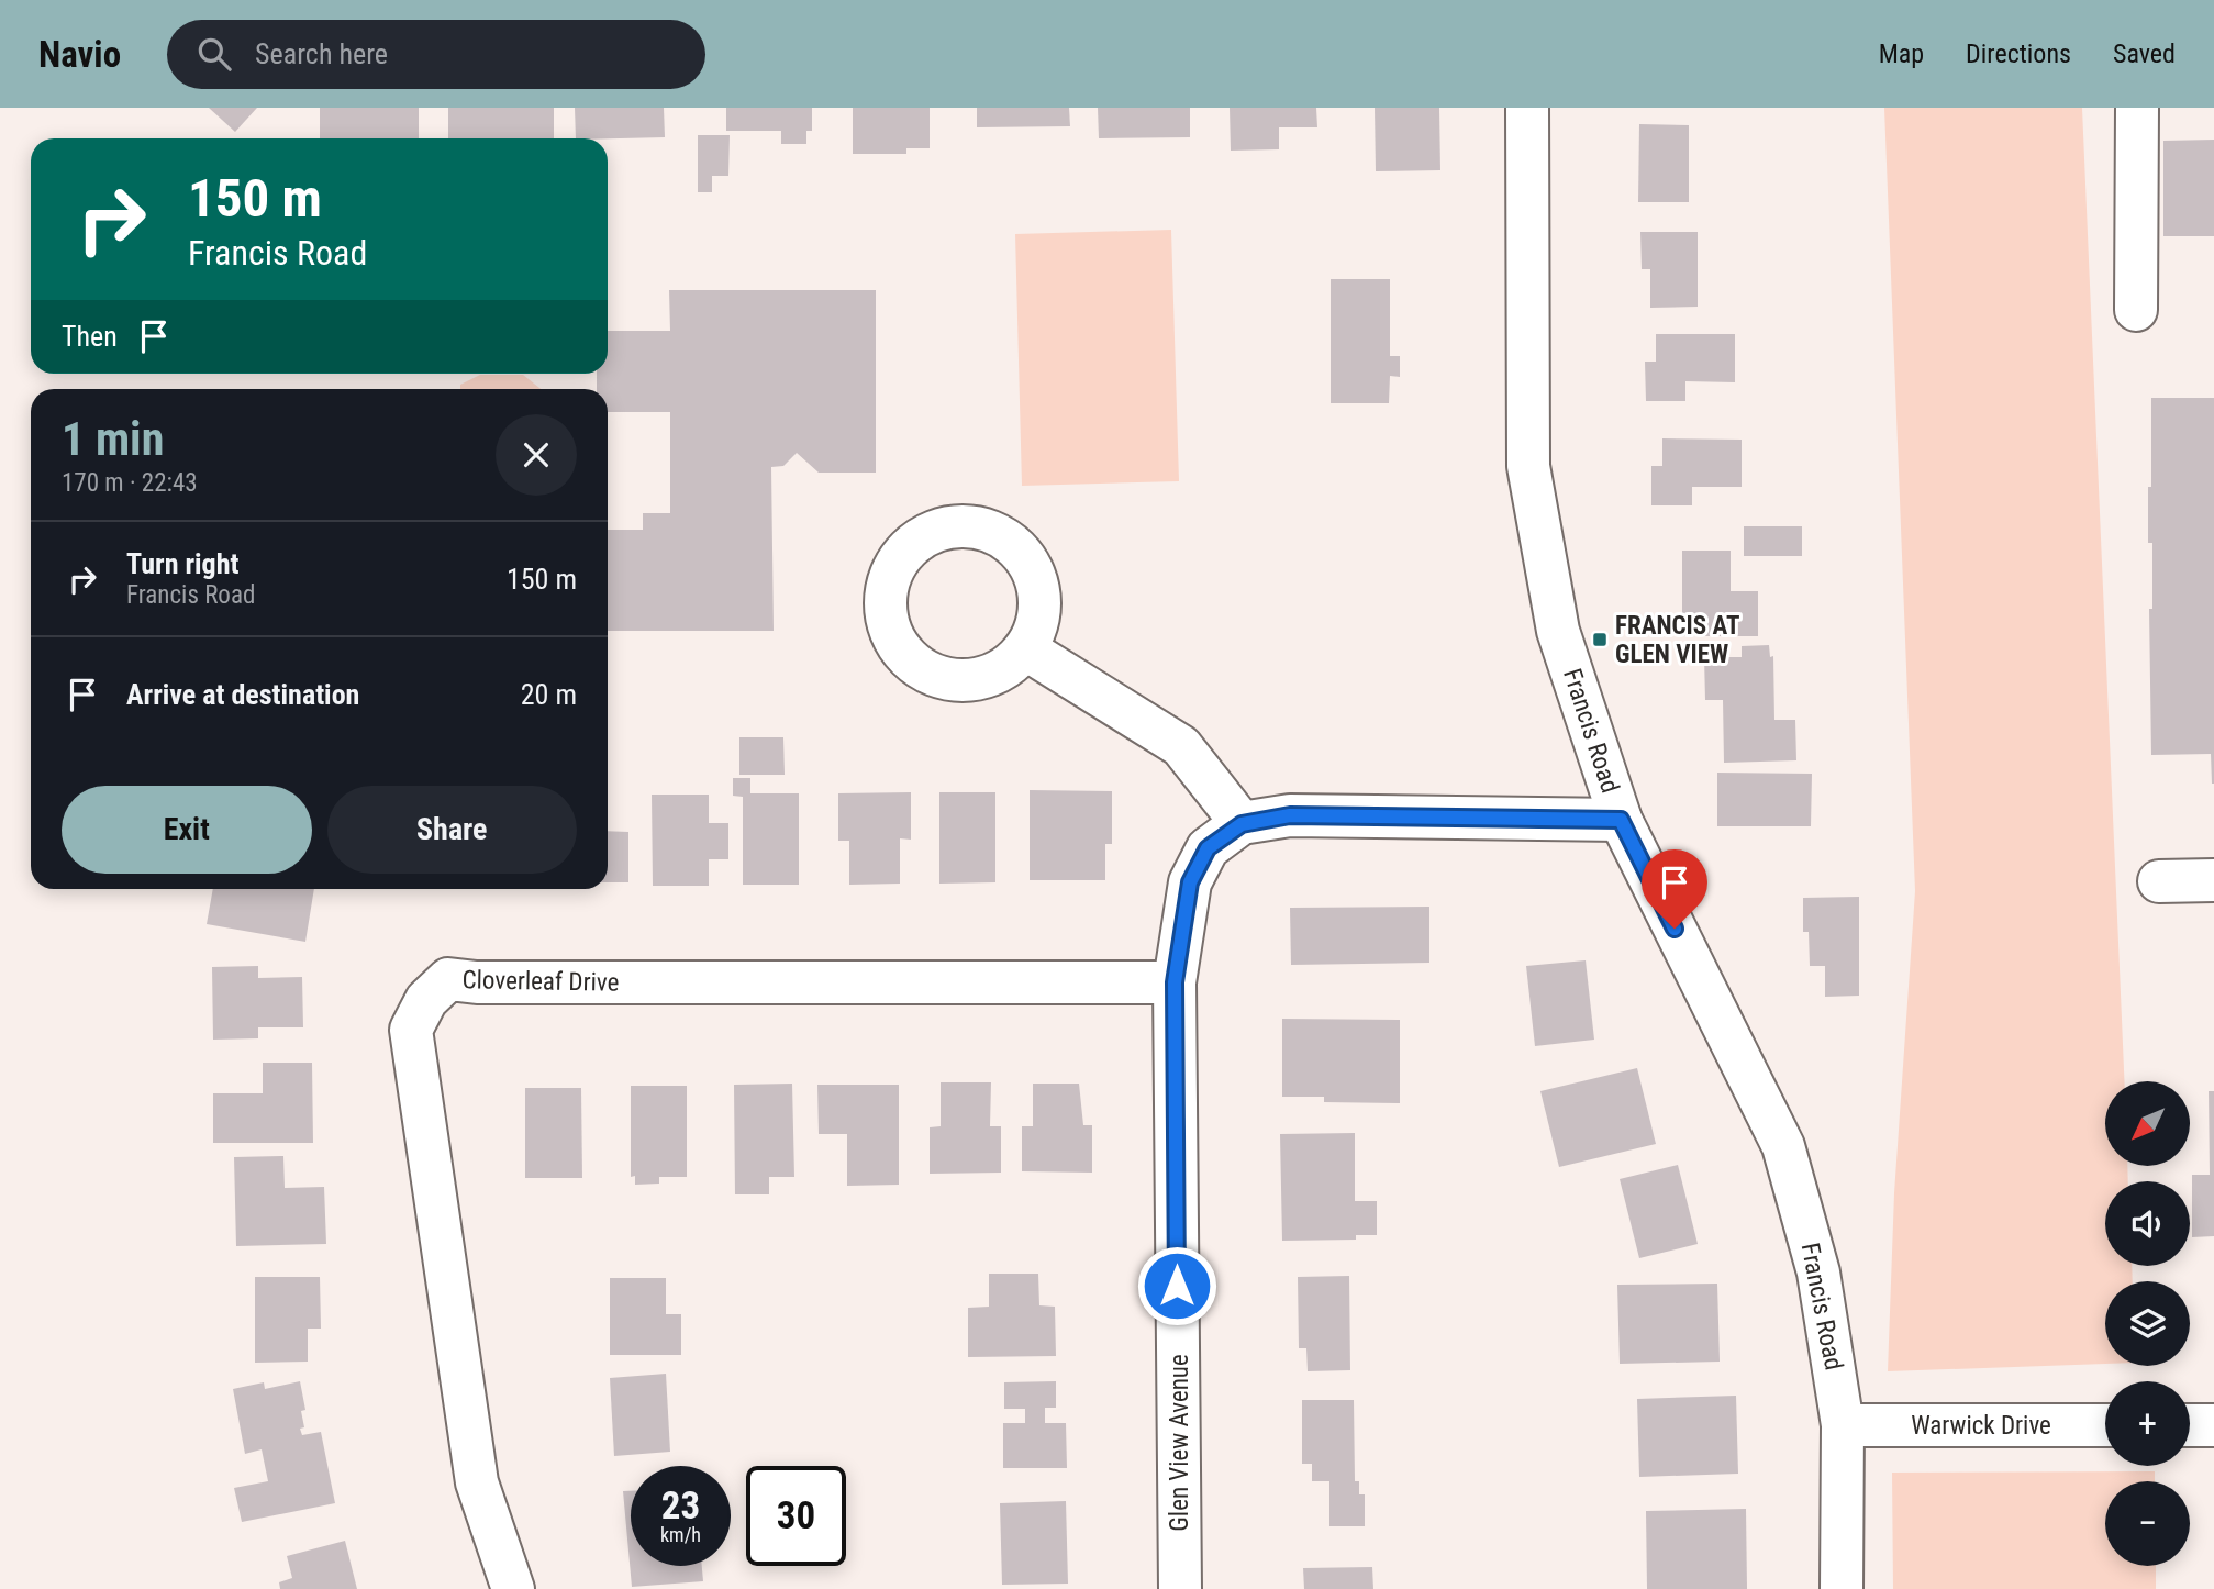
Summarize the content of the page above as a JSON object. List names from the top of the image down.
{
  "streets": {
    "street": [
      "Francis Road",
      "Cloverleaf Drive",
      "Warwick Drive",
      "Glen View Avenue"
    ]
  },
  "crossings": [
    ["Francis Road", "Warwick Drive"],
    ["Francis Road", "Glen View Avenue"],
    ["Cloverleaf Drive", "Glen View Avenue"]
  ],
  "places": {
    "transit": ["FRANCIS AT GLEN VIEW"]
  },
  "north": "bottom left",
  "page": {
    "header": "Navio",
    "search": "Search here",
    "nav": ["Map", "Directions", "Saved"],
    "turn": ["150 m", "Francis Road"],
    "then": "Then",
    "heading": ["1 min", "170 m · 22:43"],
    "list": [
      {
        "name": "Turn right",
        "note": "Francis Road",
        "value": "150 m"
      },
      {
        "name": "Arrive at destination",
        "value": "20 m"
      }
    ],
    "buttons": ["Exit", "Share"],
    "map_buttons": ["+", "−"],
    "speed": "23 km/h",
    "limit": "30"
  }
}
